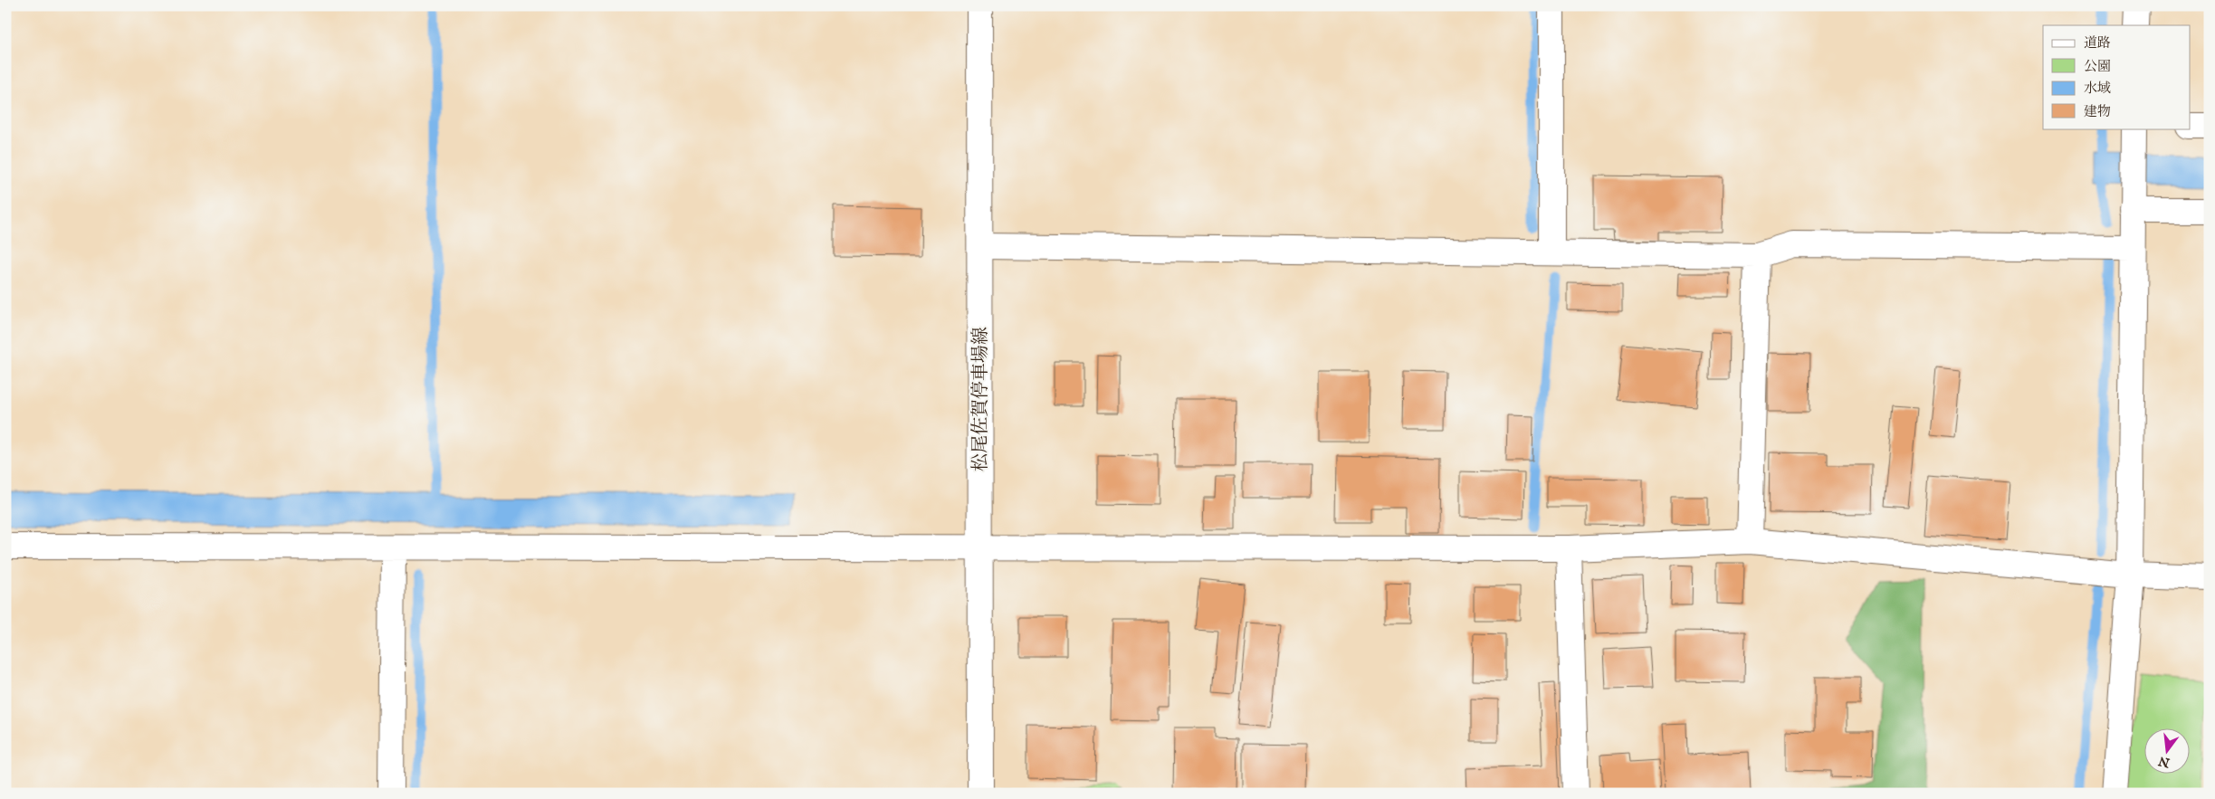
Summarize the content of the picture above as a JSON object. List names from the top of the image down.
{
  "streets": {
    "street": ["松尾佐賀停車場線"]
  },
  "legend": [
    "道路",
    "公園",
    "水域",
    "建物"
  ],
  "north": "bottom"
}
